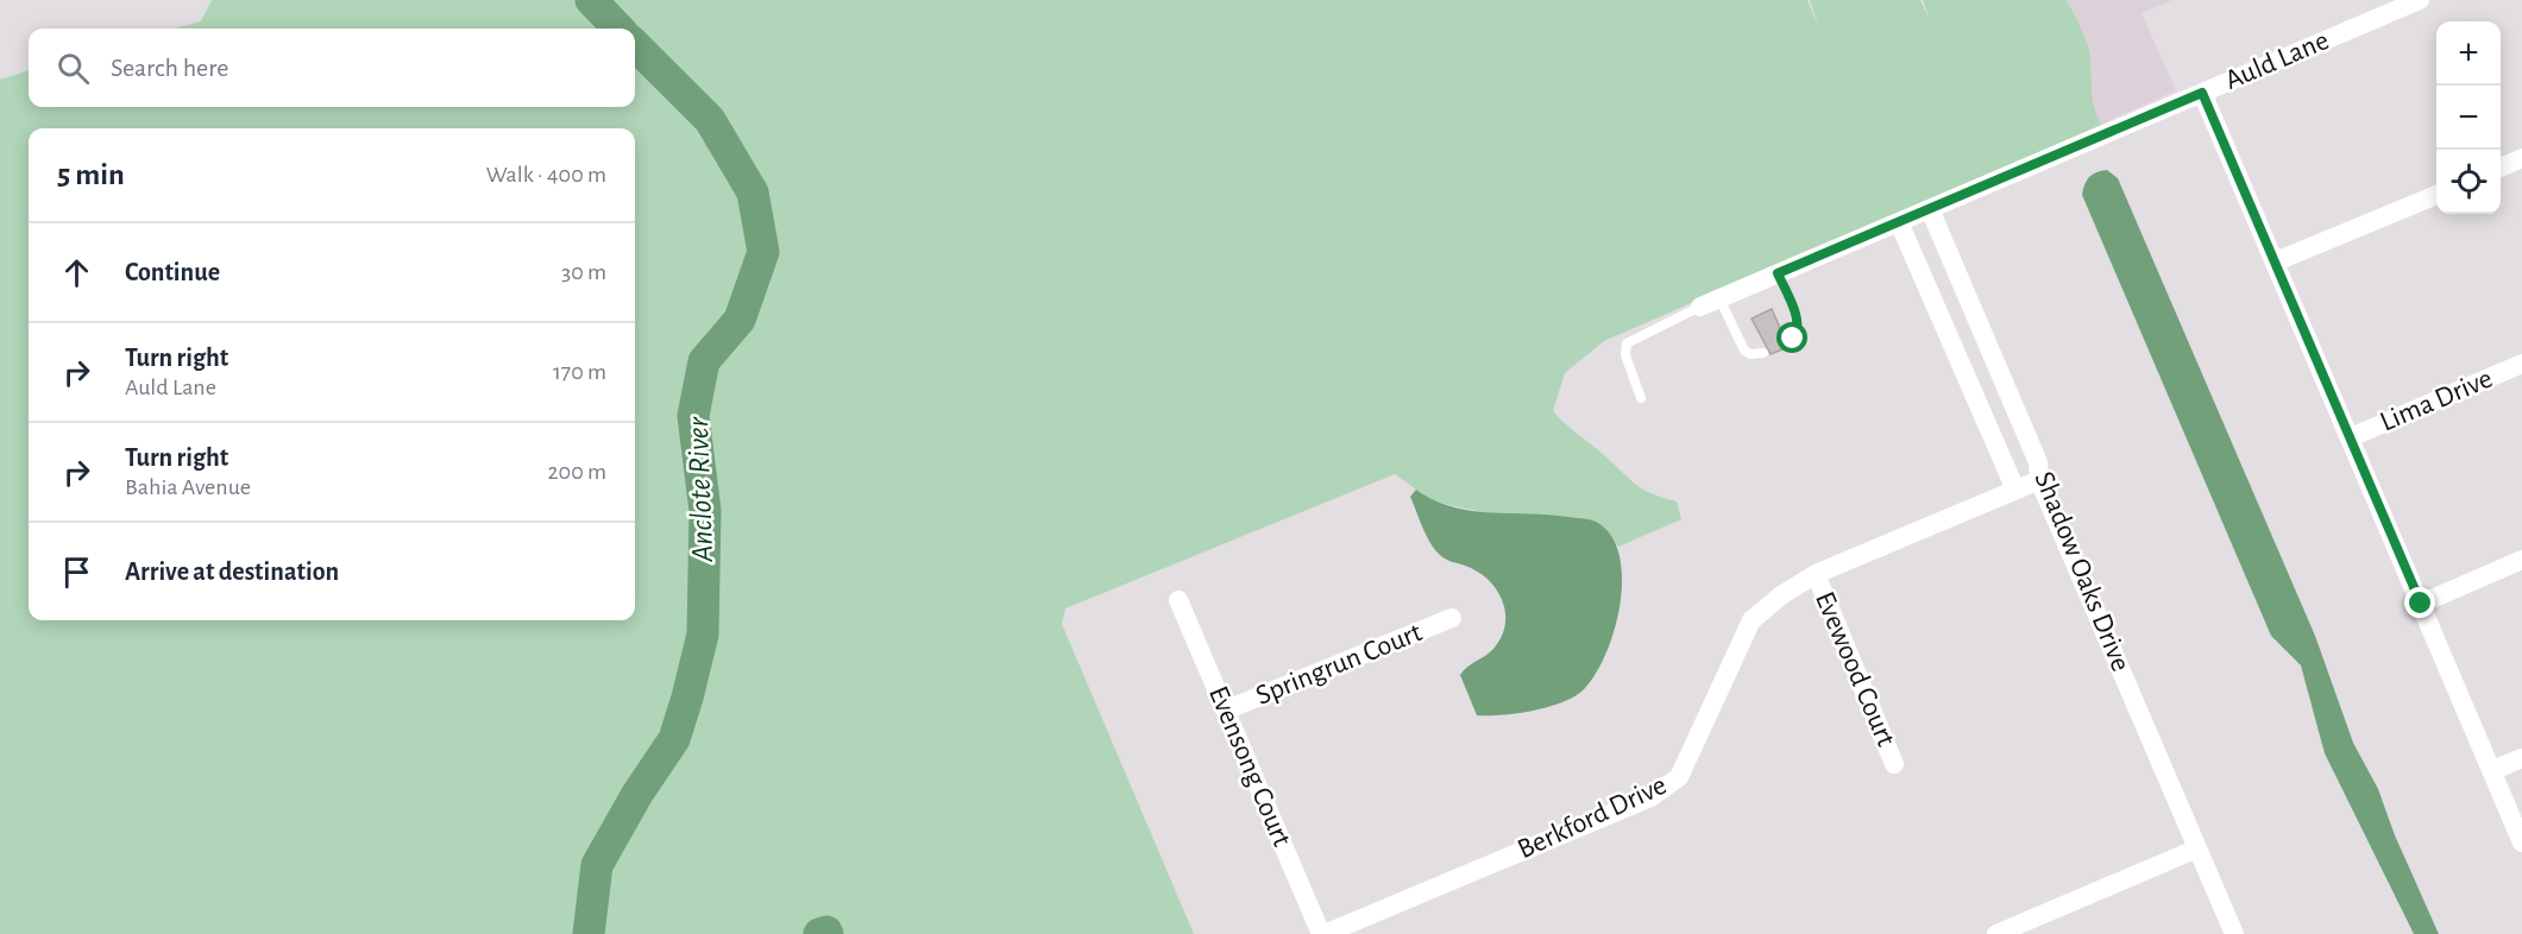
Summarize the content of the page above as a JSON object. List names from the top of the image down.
{
  "streets": {
    "street": [
      "Auld Lane",
      "Lima Drive",
      "Shadow Oaks Drive",
      "Springrun Court",
      "Evewood Court",
      "Evensong Court",
      "Berkford Drive"
    ]
  },
  "crossings": [
    ["Auld Lane", "Shadow Oaks Drive"],
    ["Shadow Oaks Drive", "Berkford Drive"],
    ["Springrun Court", "Evensong Court"],
    ["Evewood Court", "Berkford Drive"],
    ["Evensong Court", "Berkford Drive"]
  ],
  "water": ["Anclote River"],
  "page": {
    "map_buttons": ["+", "−"],
    "search": "Search here",
    "heading": ["5 min", "Walk · 400 m"],
    "list": [
      ["Continue", "30 m"],
      ["Turn right", "Auld Lane", "170 m"],
      ["Turn right", "Bahia Avenue", "200 m"],
      "Arrive at destination"
    ]
  }
}
